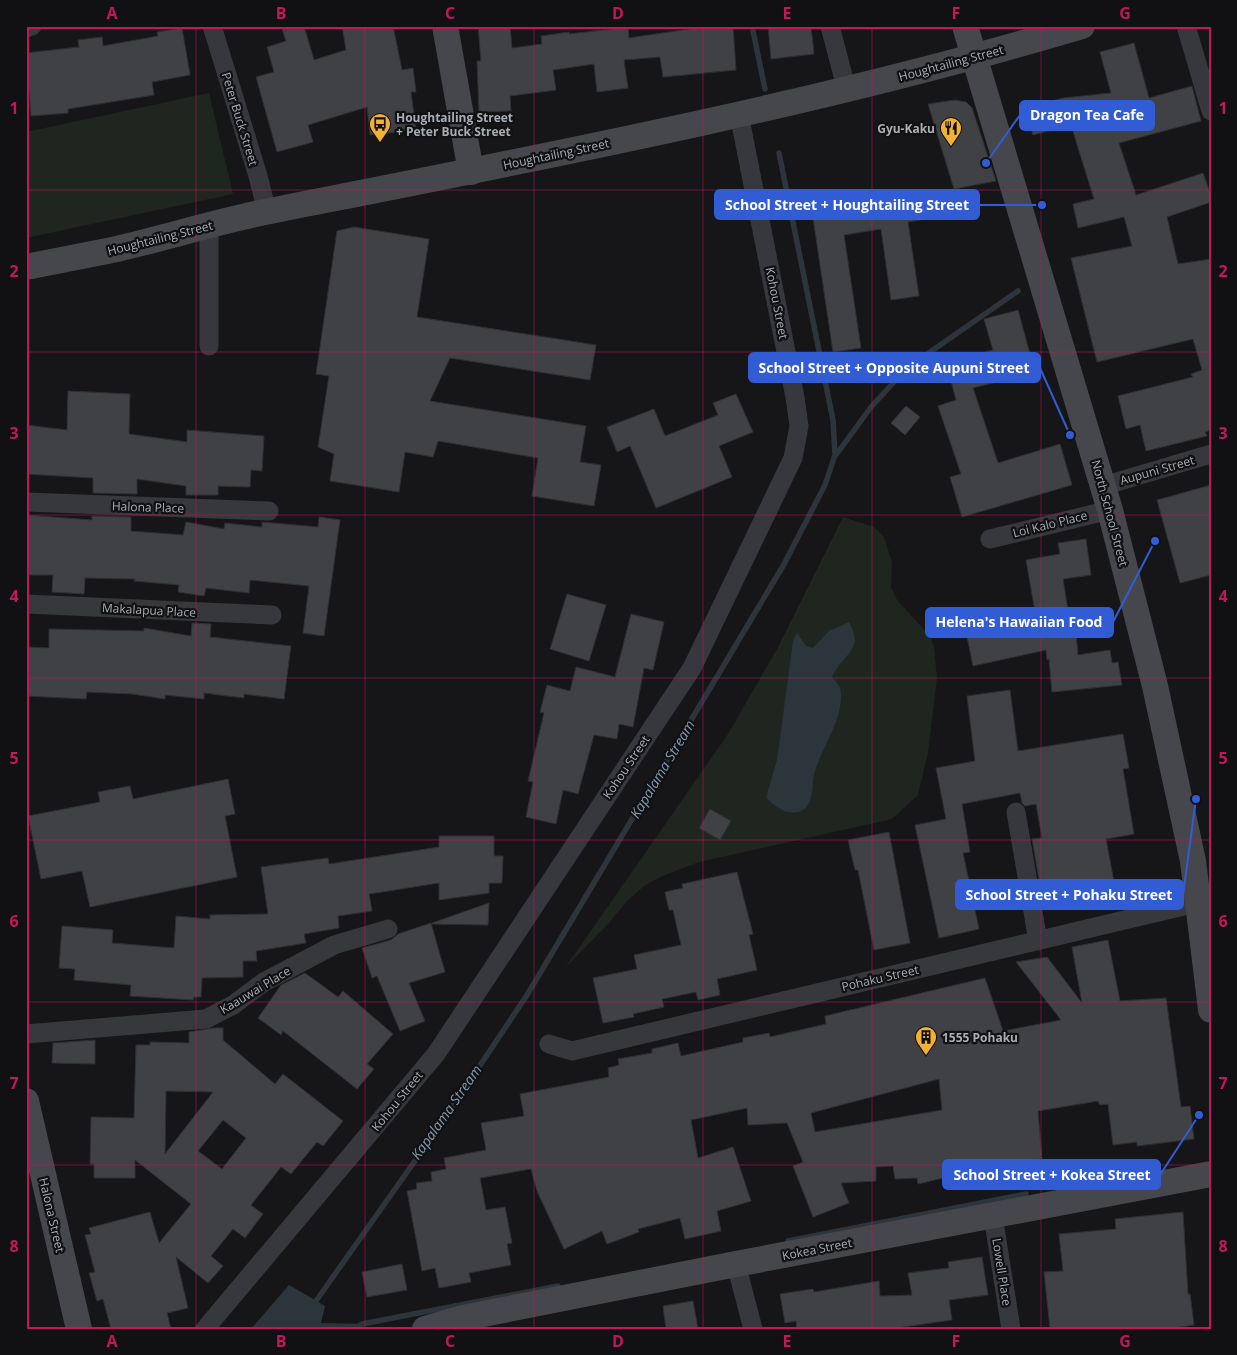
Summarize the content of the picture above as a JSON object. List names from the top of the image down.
{
  "streets": {
    "main road": [
      "Houghtailing Street",
      "North School Street",
      "Halona Street",
      "Kokea Street"
    ],
    "street": [
      "Peter Buck Street",
      "Kohou Street",
      "Aupuni Street",
      "Halona Place",
      "Loi Kalo Place",
      "Makalapua Place",
      "Pohaku Street",
      "Kaauwai Place",
      "Lowell Place"
    ]
  },
  "crossings": [
    ["Houghtailing Street", "Peter Buck Street"],
    ["Houghtailing Street", "Kohou Street"],
    ["Houghtailing Street", "North School Street"],
    ["Aupuni Street", "North School Street"],
    ["Aupuni Street", "Loi Kalo Place"],
    ["North School Street", "Loi Kalo Place"],
    ["North School Street", "Pohaku Street"],
    ["Kokea Street", "Lowell Place"]
  ],
  "water": ["Kapalama Stream"],
  "places": {
    "bus stop": ["Houghtailing Street + Peter Buck Street"],
    "restaurant": ["Gyu-Kaku"],
    "other": [
      "Dragon Tea Cafe",
      "School Street + Houghtailing Street",
      "School Street + Opposite Aupuni Street",
      "Helena's Hawaiian Food",
      "School Street + Pohaku Street",
      "School Street + Kokea Street"
    ],
    "building": ["1555 Pohaku"]
  },
  "grid": {
    "columns": [
      "A",
      "B",
      "C",
      "D",
      "E",
      "F",
      "G"
    ],
    "rows": [
      "1",
      "2",
      "3",
      "4",
      "5",
      "6",
      "7",
      "8"
    ]
  }
}
